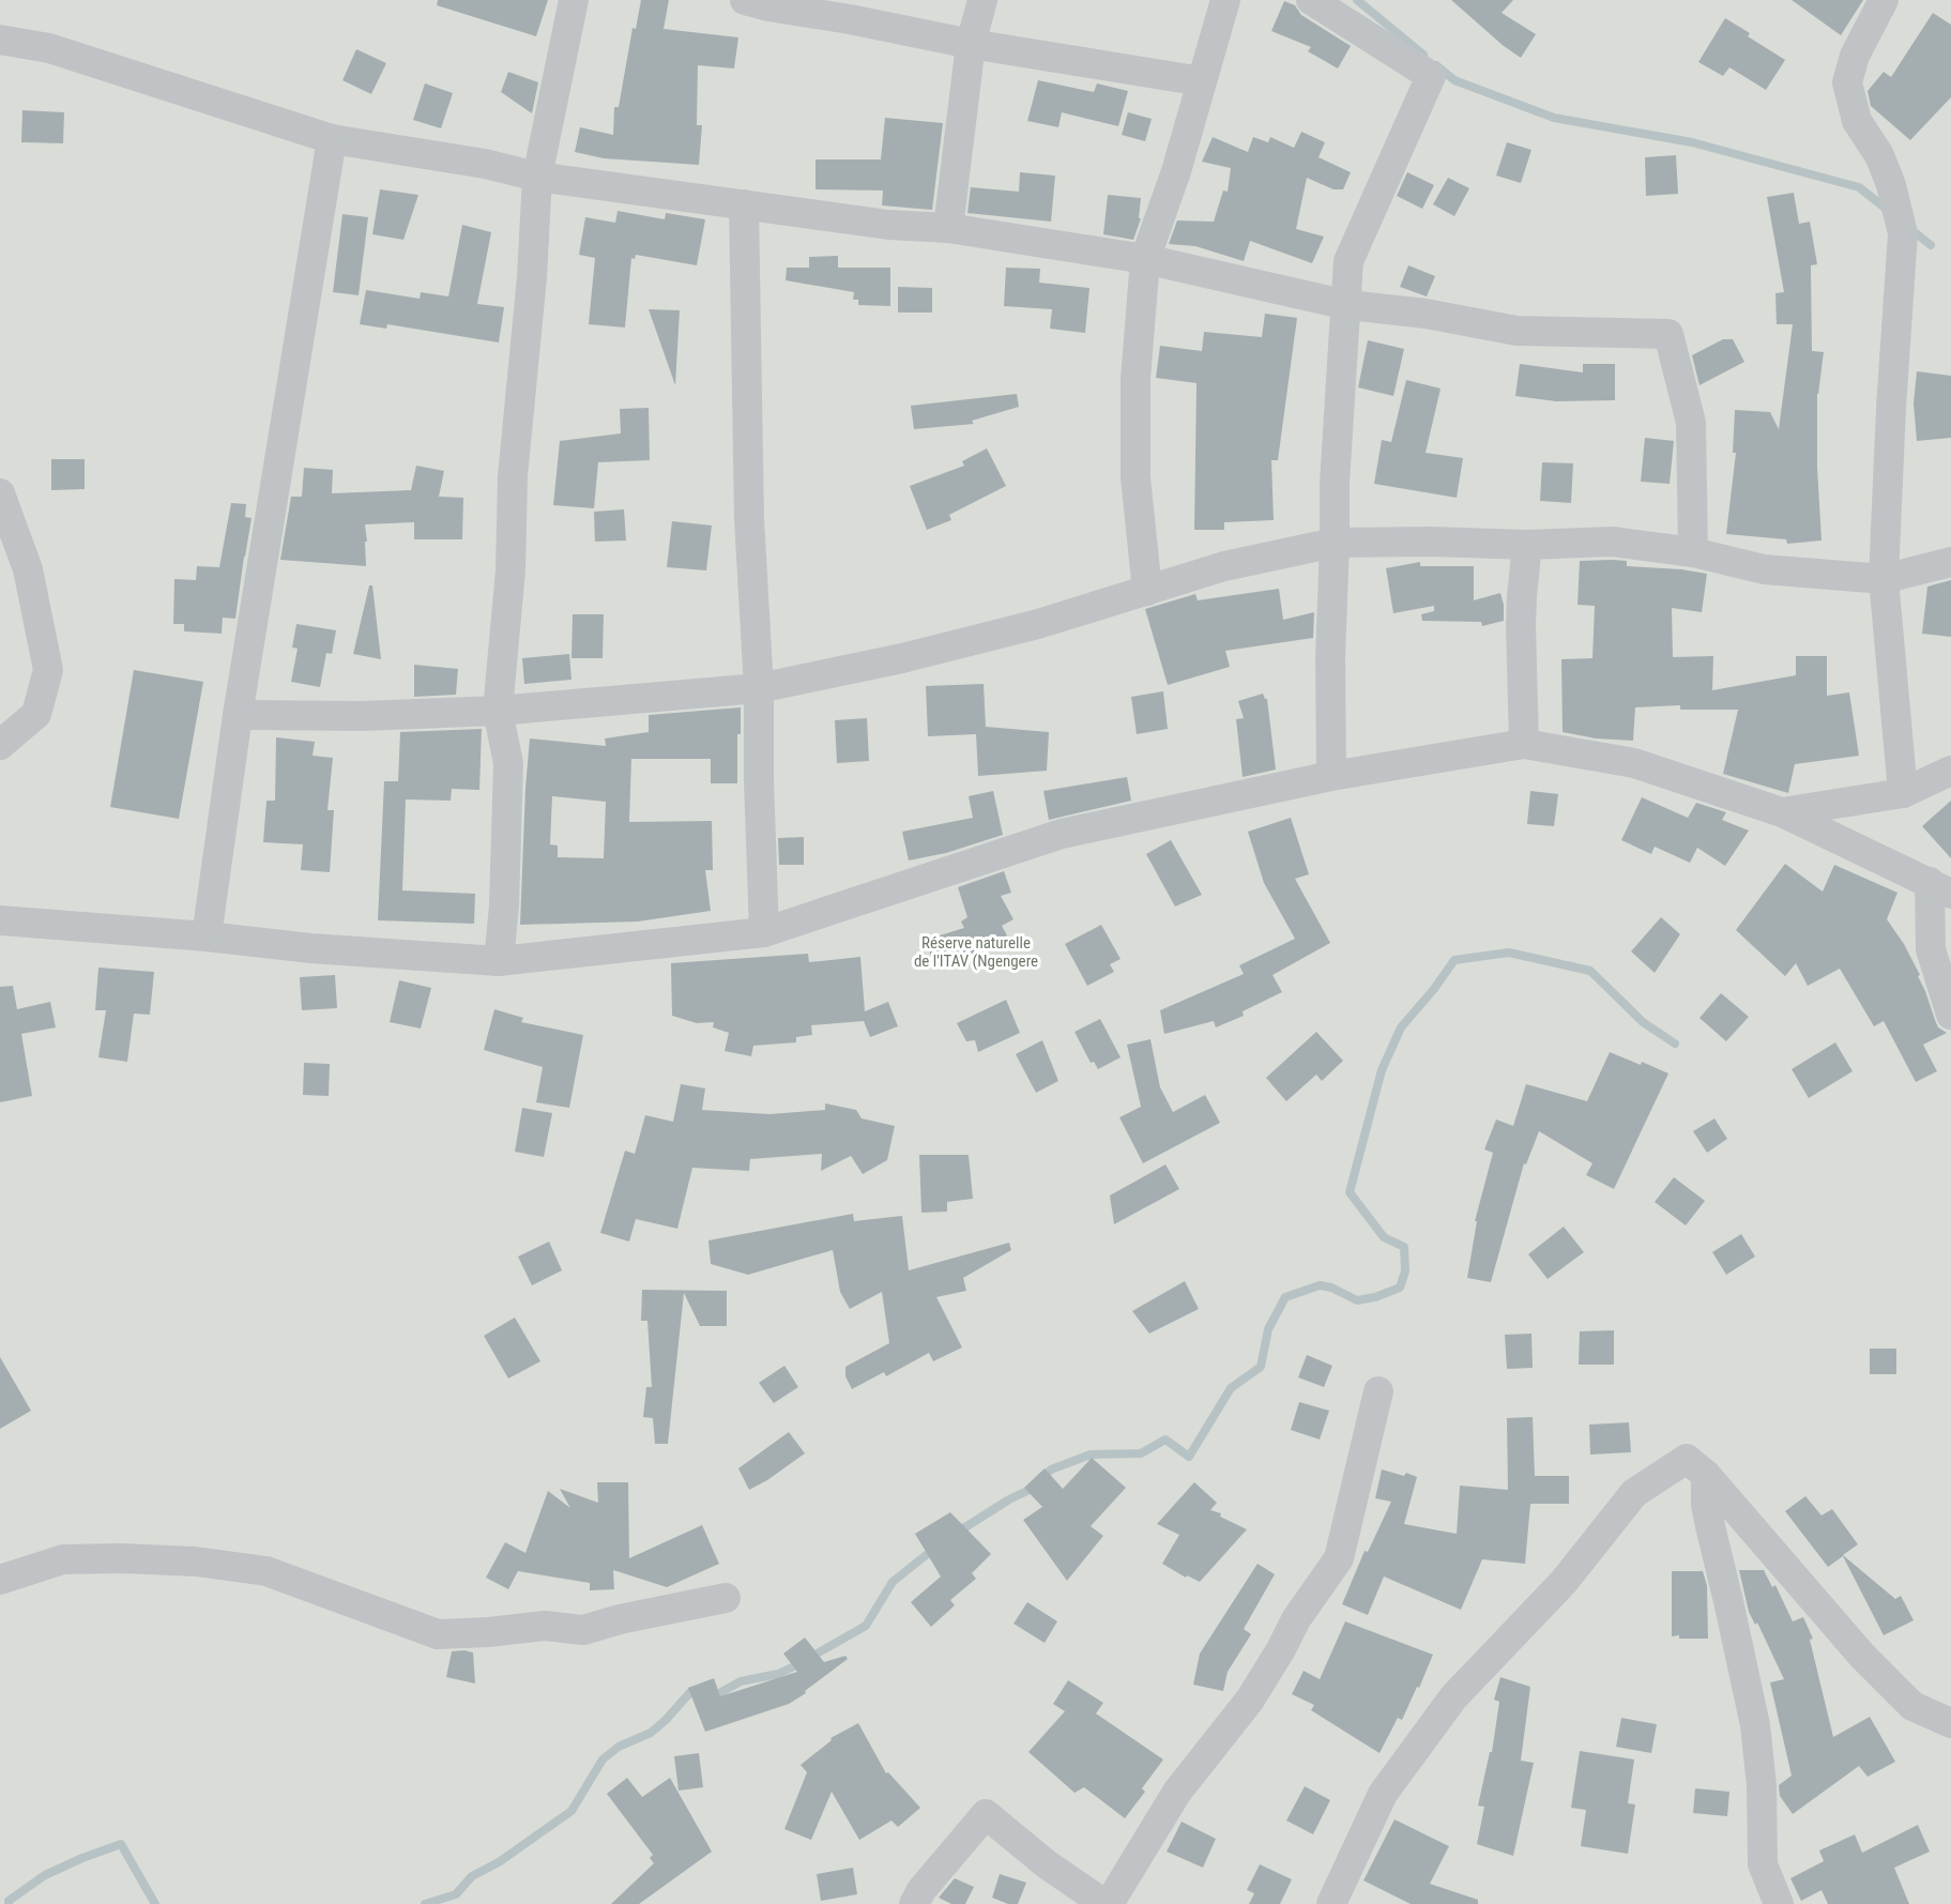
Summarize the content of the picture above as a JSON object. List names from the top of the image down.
{
  "parks": ["Réserve naturelle de l'ITAV (Ngengere"]
}
